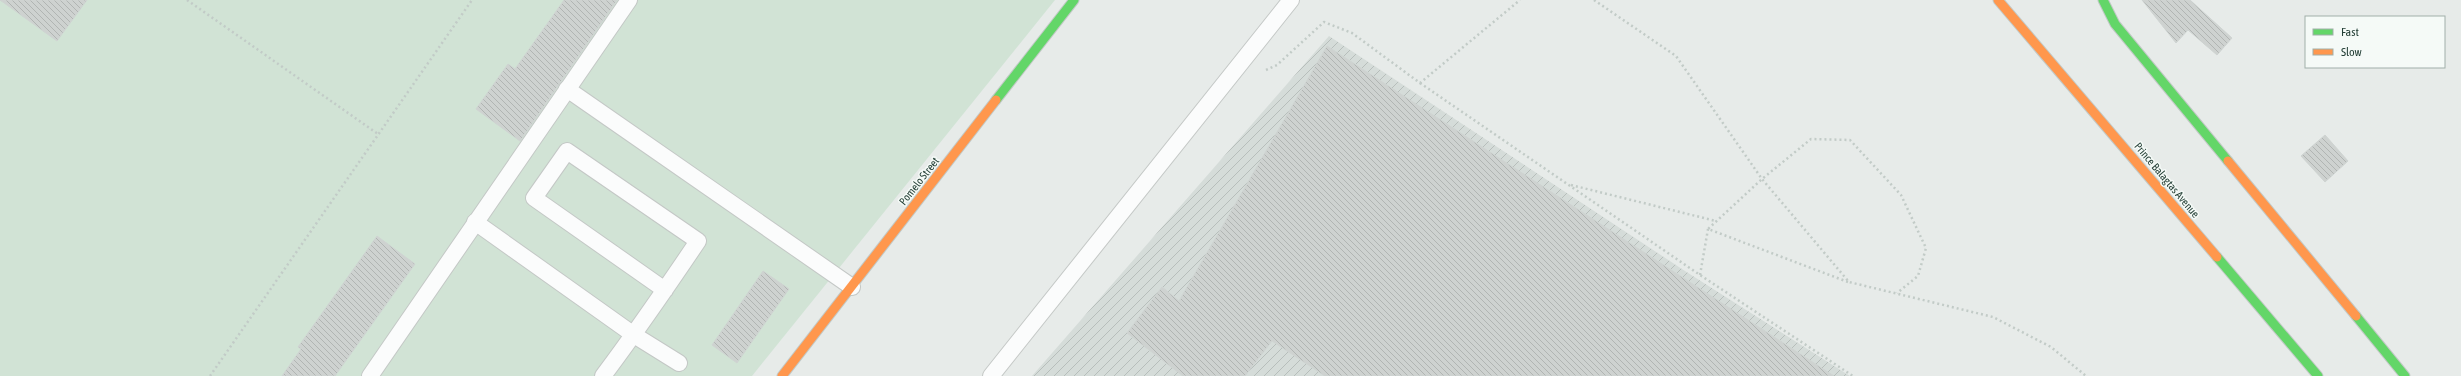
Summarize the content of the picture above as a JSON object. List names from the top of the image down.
{
  "streets": {
    "street": ["Prince Balagtas Avenue", "Pomelo Street"]
  },
  "legend": ["Fast", "Slow"]
}
